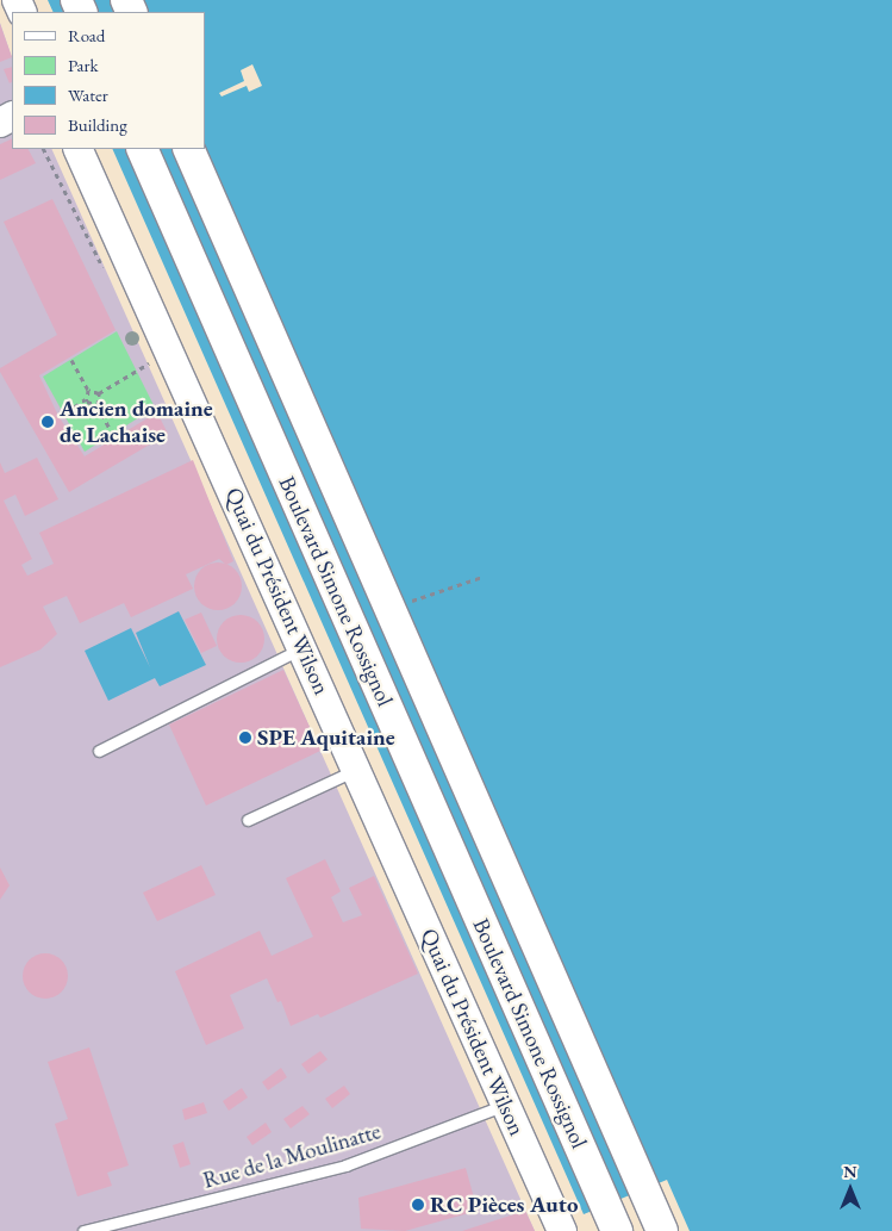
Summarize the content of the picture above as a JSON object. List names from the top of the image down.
{
  "streets": {
    "main road": ["Boulevard Simone Rossignol"],
    "street": ["Quai du Président Wilson"],
    "lane": ["Rue de la Moulinatte"]
  },
  "crossings": [
    ["Quai du Président Wilson", "Rue de la Moulinatte"]
  ],
  "places": ["Ancien domaine de Lachaise", "SPE Aquitaine", "RC Pièces Auto"],
  "legend": [
    "Road",
    "Park",
    "Water",
    "Building"
  ],
  "north": "top"
}
